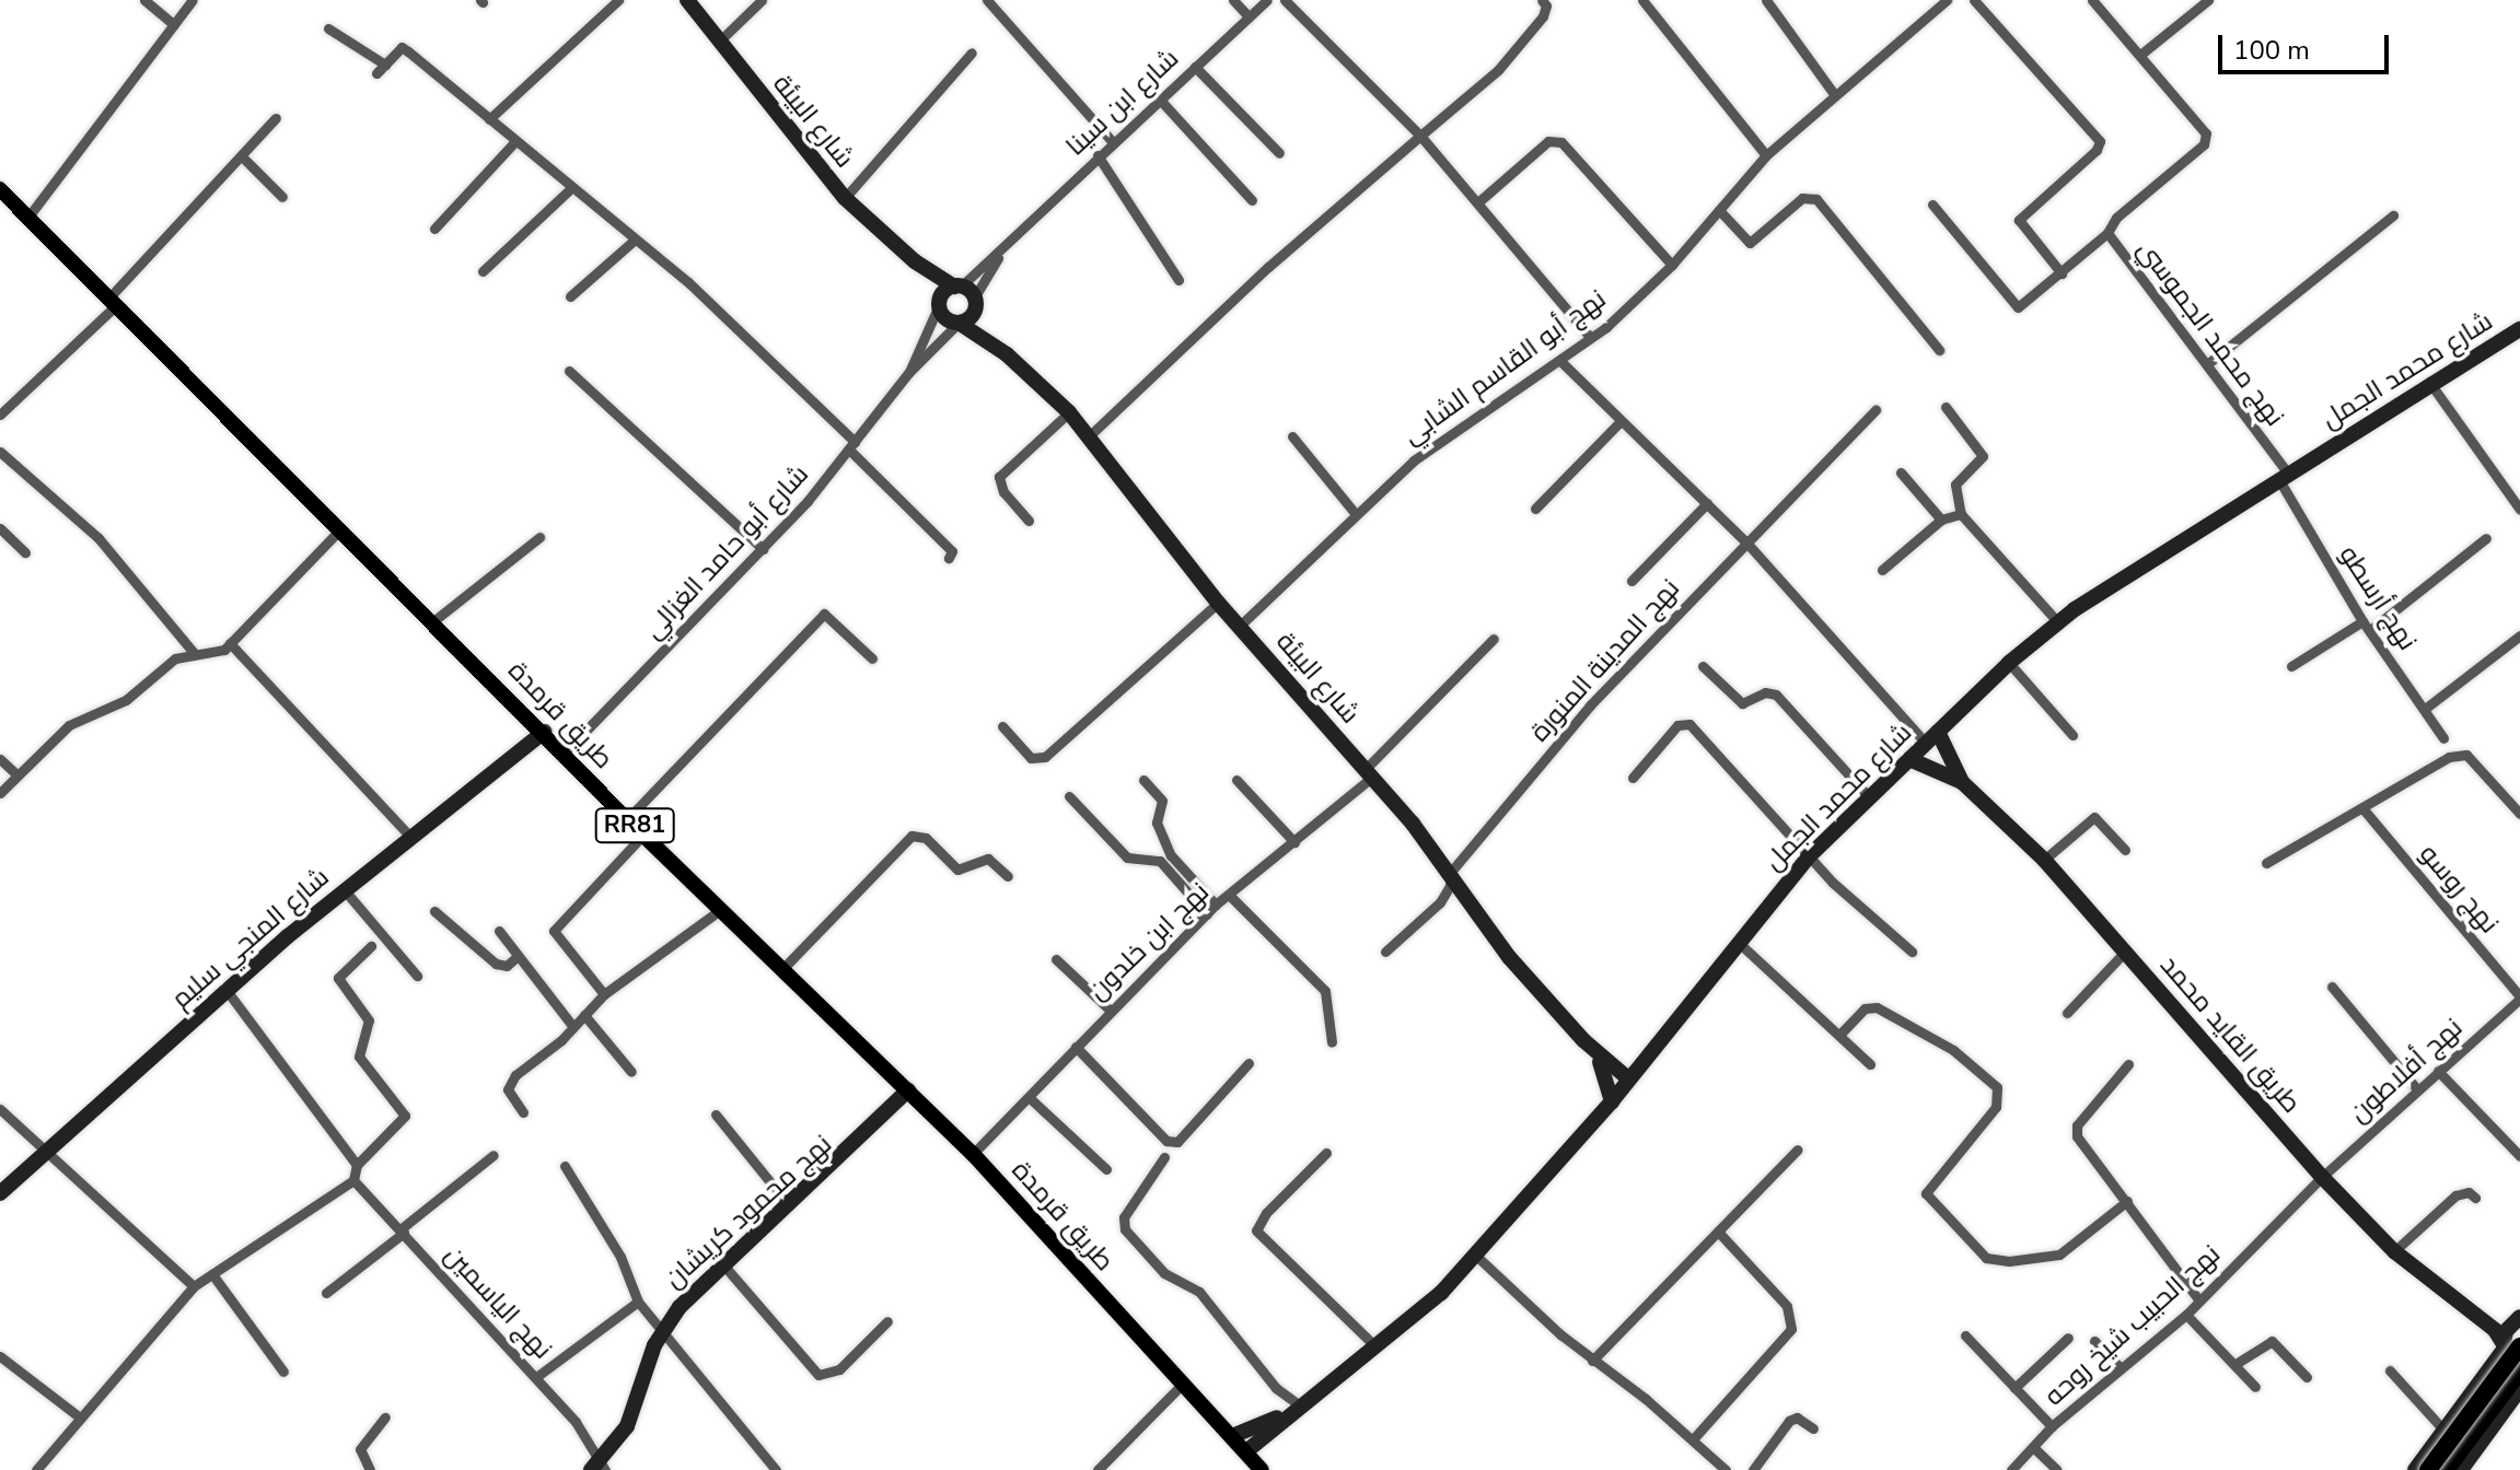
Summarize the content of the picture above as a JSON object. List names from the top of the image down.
{
  "streets": {
    "main road": ["طريق قرمدة", "RR81"],
    "street": [
      "شارع ابن سينا",
      "شارع البيئة",
      "نهج محمد الجموسي",
      "نهج أبو القاسم الشابي",
      "شارع محمد الجمل",
      "شارع أبو حامد الغزالي",
      "نهج أرسطو",
      "نهج المدينة المنورة",
      "نهج روسو",
      "شارع المنجي سليم",
      "نهج ابن خلدون",
      "طريق القايد محمد",
      "نهج أفلاطون",
      "نهج محمود كريشان",
      "نهج الياسمين",
      "نهج الحبيب شيخ روحه"
    ]
  },
  "crossings": [
    ["شارع ابن سينا", "شارع البيئة"],
    ["شارع البيئة", "نهج أبو القاسم الشابي"],
    ["شارع البيئة", "شارع محمد الجمل"],
    ["شارع البيئة", "شارع أبو حامد الغزالي"],
    ["شارع البيئة", "نهج المدينة المنورة"],
    ["شارع البيئة", "نهج ابن خلدون"],
    ["نهج محمد الجموسي", "شارع محمد الجمل"],
    ["نهج محمد الجموسي", "نهج أرسطو"],
    ["شارع محمد الجمل", "نهج أرسطو"],
    ["شارع محمد الجمل", "طريق قرمدة"],
    ["شارع محمد الجمل", "طريق القايد محمد"],
    ["شارع أبو حامد الغزالي", "طريق قرمدة"],
    ["طريق قرمدة", "شارع المنجي سليم"],
    ["طريق قرمدة", "نهج ابن خلدون"],
    ["طريق قرمدة", "نهج محمود كريشان"],
    ["نهج روسو", "نهج أفلاطون"],
    ["طريق القايد محمد", "نهج أفلاطون"],
    ["طريق القايد محمد", "نهج الحبيب شيخ روحه"],
    ["نهج أفلاطون", "نهج الحبيب شيخ روحه"],
    ["نهج محمود كريشان", "نهج الياسمين"]
  ],
  "scale_bar": "100 m"
}
